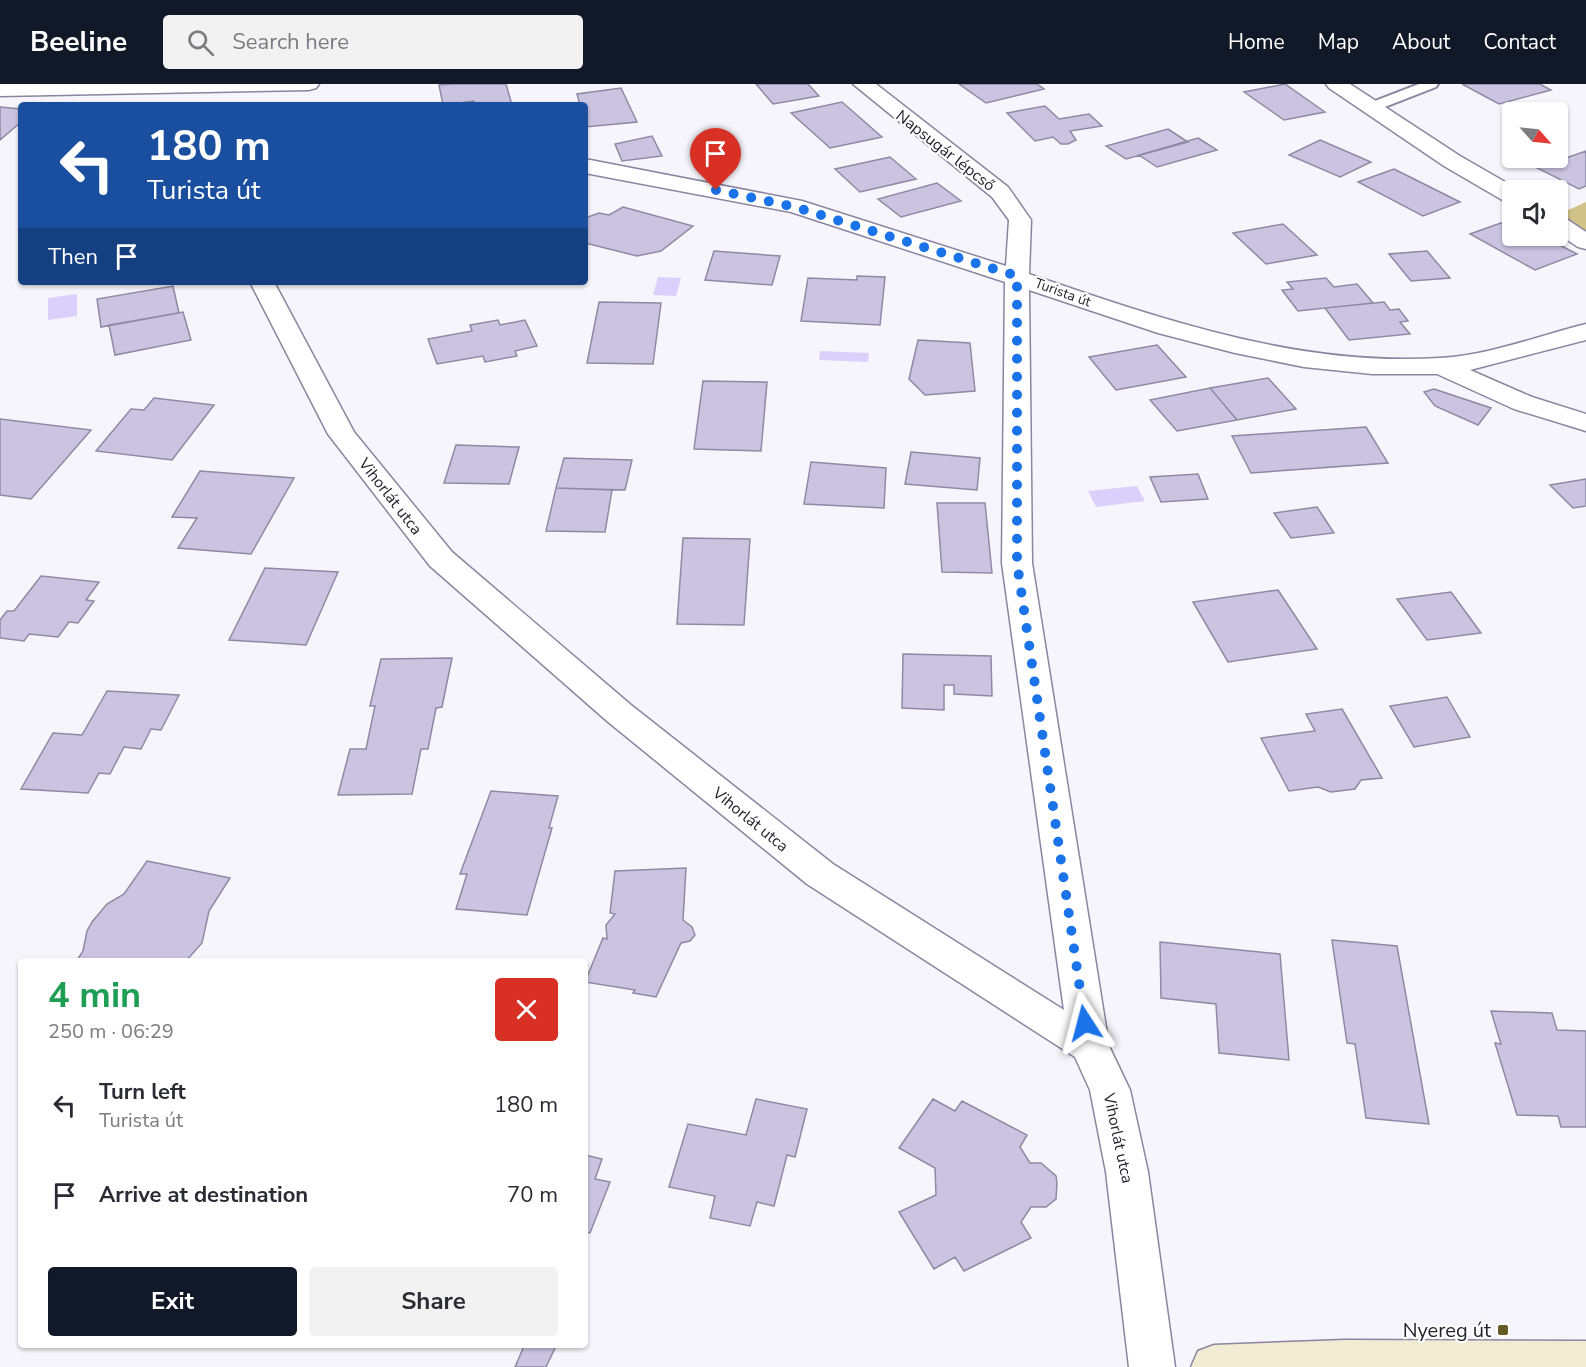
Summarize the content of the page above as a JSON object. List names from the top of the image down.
{
  "streets": {
    "street": ["Napsugár lépcső", "Turista út", "Vihorlát utca"]
  },
  "crossings": [
    ["Napsugár lépcső", "Turista út"],
    ["Napsugár lépcső", "Vihorlát utca"]
  ],
  "places": {
    "transit": ["Nyereg út"]
  },
  "north": "bottom right",
  "page": {
    "header": "Beeline",
    "search": "Search here",
    "nav": [
      "Home",
      "Map",
      "About",
      "Contact"
    ],
    "turn": ["180 m", "Turista út"],
    "then": "Then",
    "heading": ["4 min", "250 m · 06:29"],
    "list": [
      {
        "name": "Turn left",
        "note": "Turista út",
        "value": "180 m"
      },
      {
        "name": "Arrive at destination",
        "value": "70 m"
      }
    ],
    "buttons": ["Exit", "Share"]
  }
}
